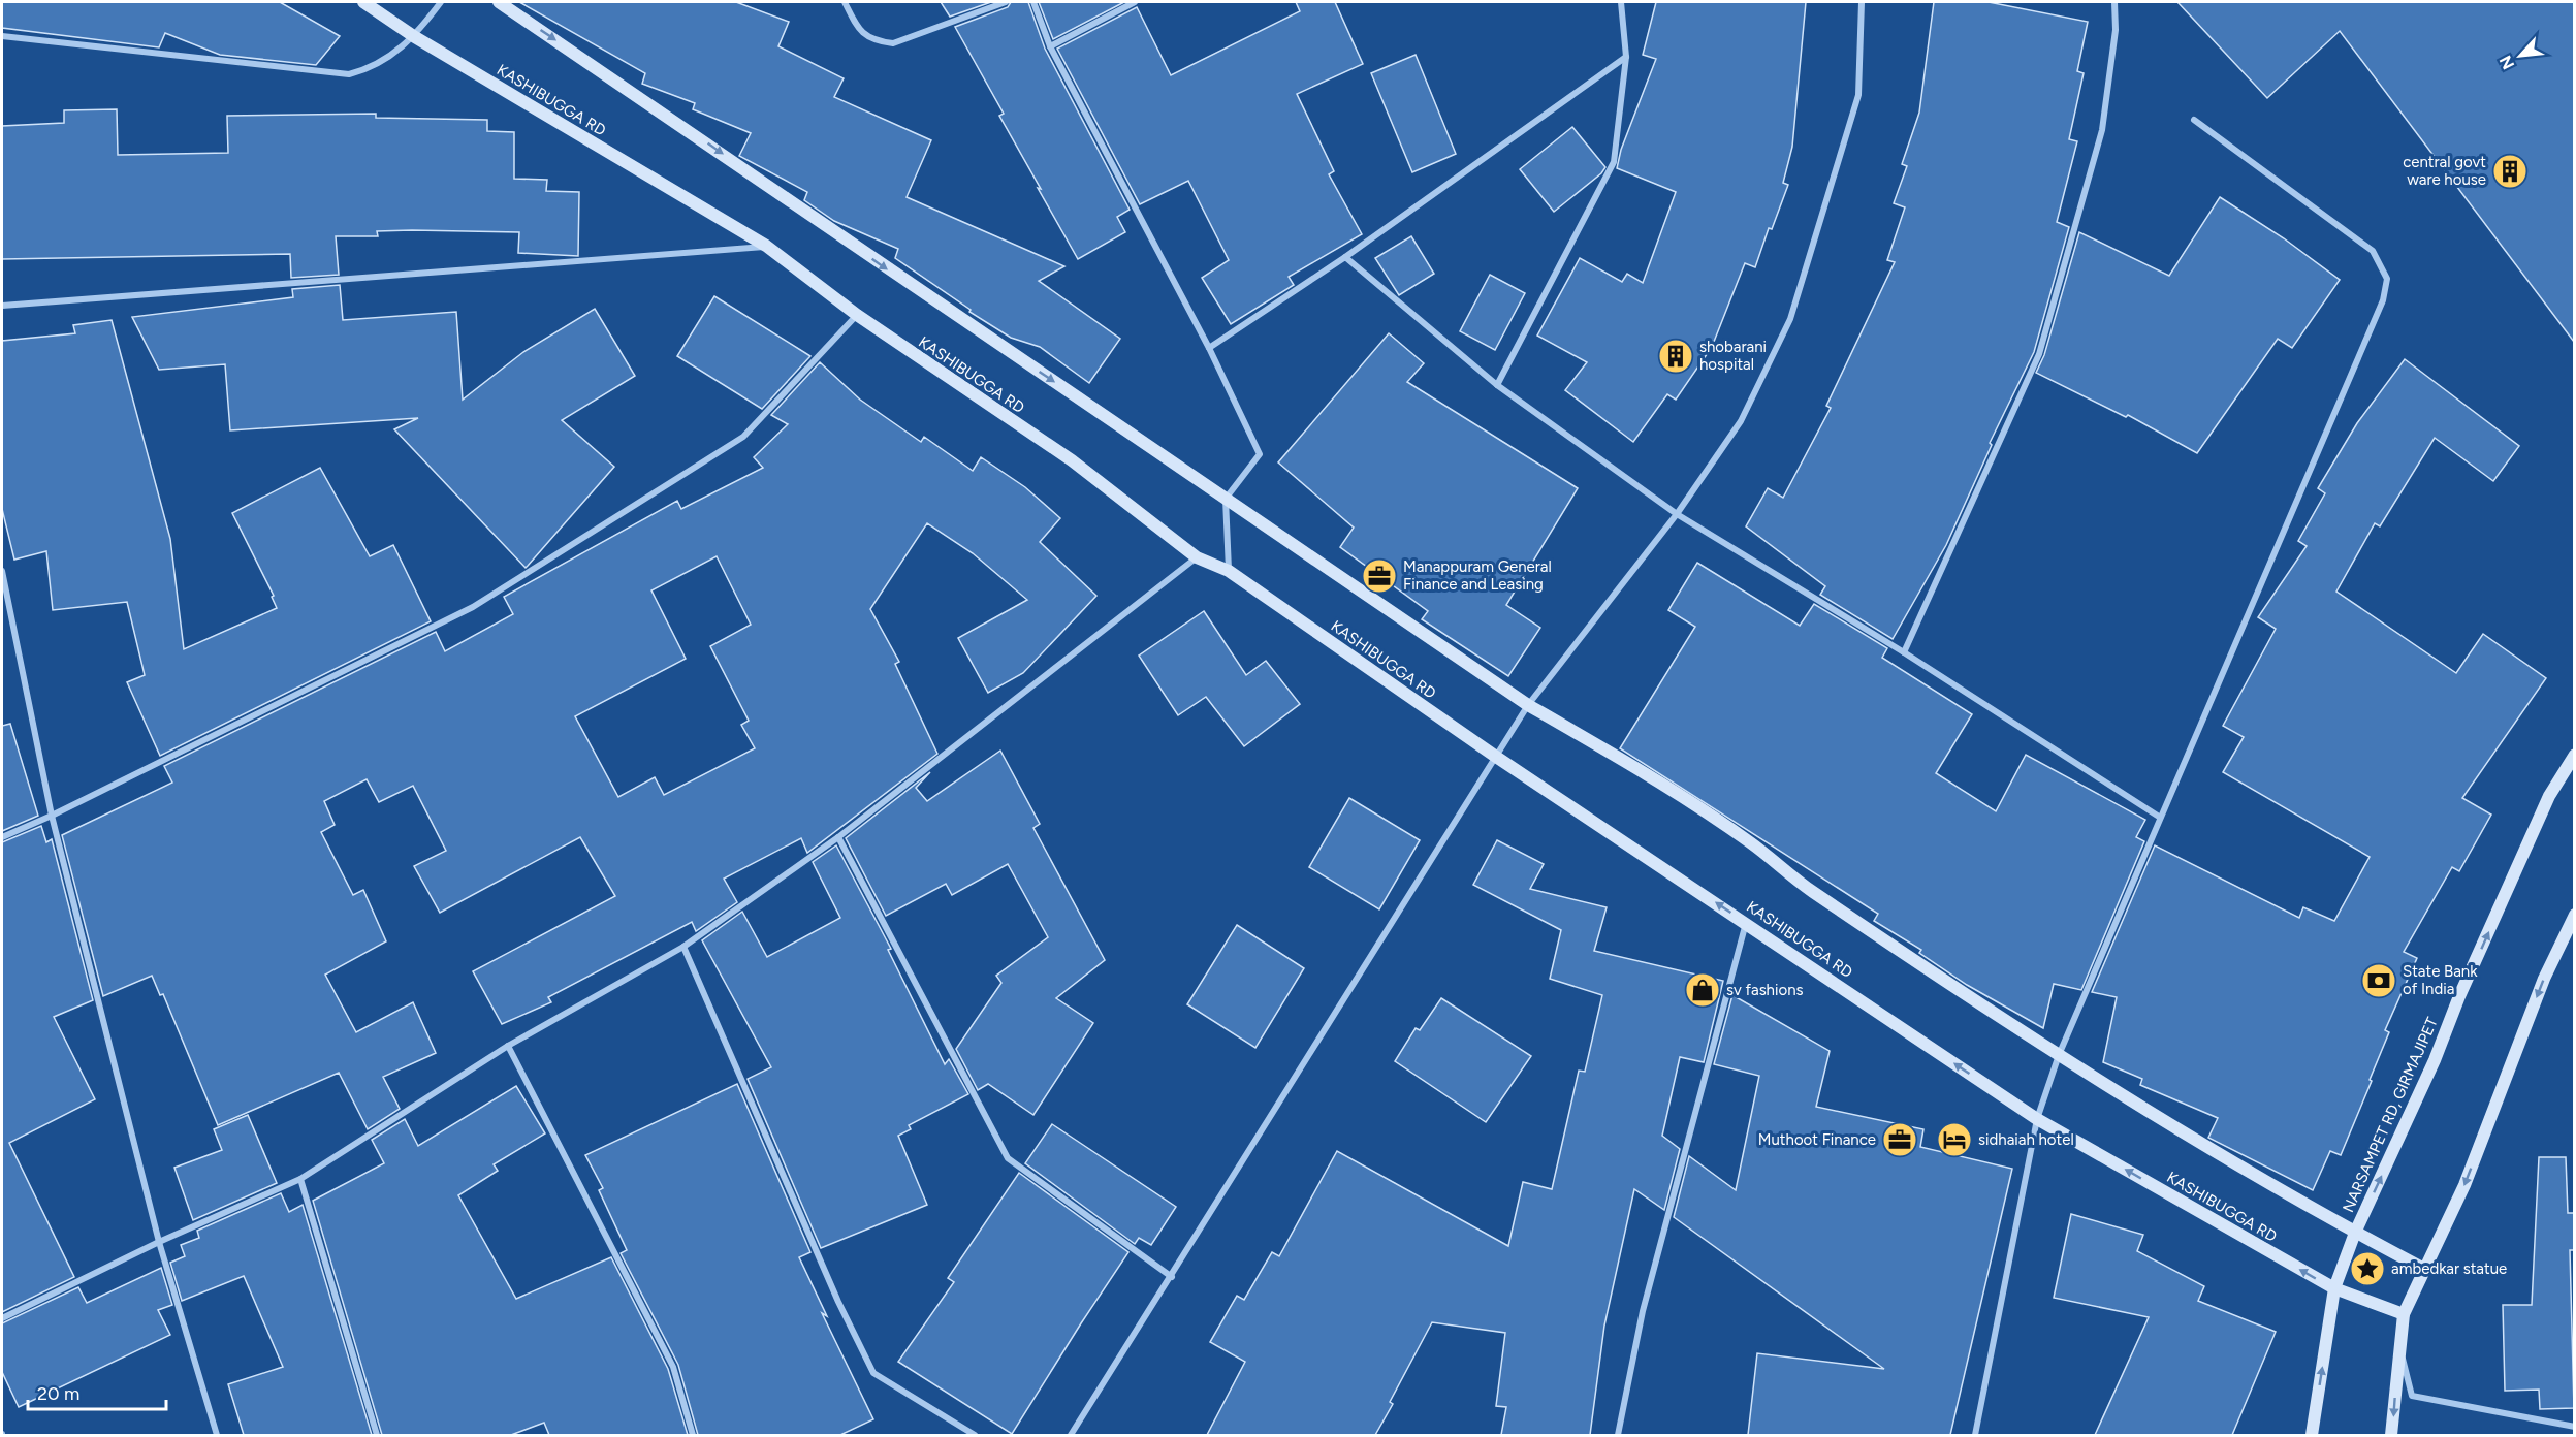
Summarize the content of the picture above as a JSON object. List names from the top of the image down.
{
  "streets": {
    "main road": ["KASHIBUGGA RD", "NARSAMPET RD, GIRMAJIPET"]
  },
  "crossings": [
    ["KASHIBUGGA RD", "NARSAMPET RD, GIRMAJIPET"]
  ],
  "places": {
    "building": ["central govt ware house", "shobarani hospital"],
    "office": ["Manappuram General Finance and Leasing", "Muthoot Finance"],
    "bank": ["State Bank of India"],
    "shop": ["sv fashions"],
    "hotel": ["sidhaiah hotel"],
    "place": ["ambedkar statue"]
  },
  "scale_bar": "20 m",
  "north": "bottom left"
}
